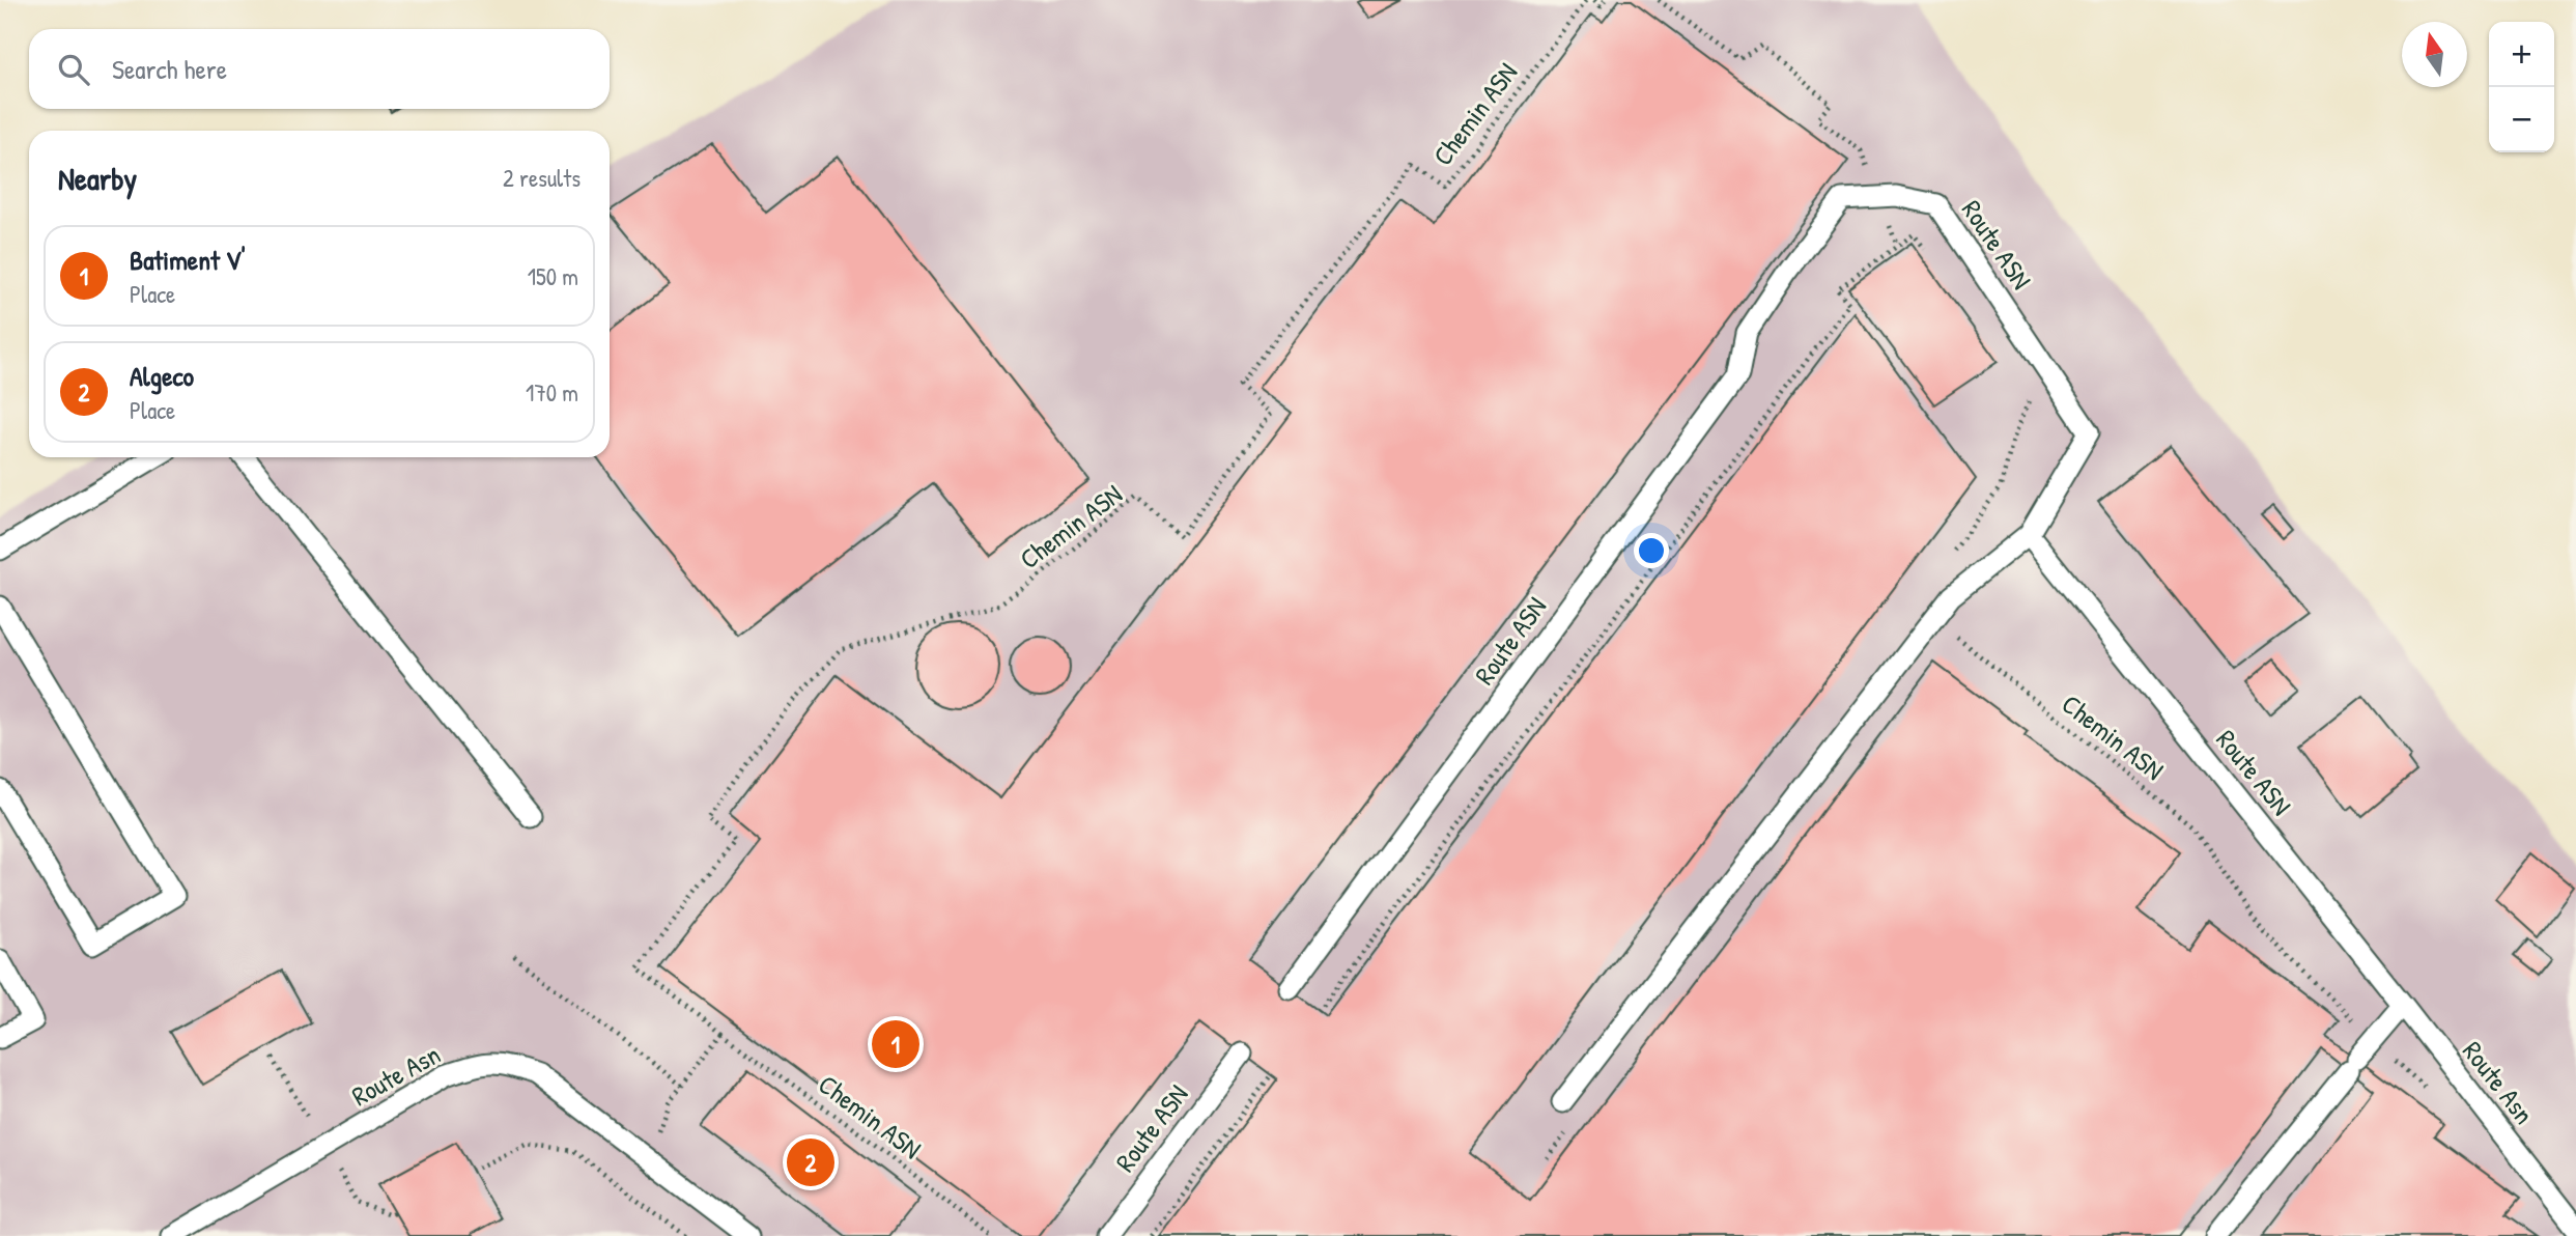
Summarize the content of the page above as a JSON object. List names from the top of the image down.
{
  "streets": {
    "lane": ["Route ASN", "Route Asn"],
    "path": ["Chemin ASN"]
  },
  "crossings": [
    ["Route ASN", "Route Asn"]
  ],
  "north": "top",
  "page": {
    "map_buttons": ["+", "−"],
    "search": "Search here",
    "heading": ["Nearby", "2 results"],
    "list": [
      {
        "mark": "1",
        "name": "Batiment V'",
        "note": "Place",
        "value": "150 m"
      },
      {
        "mark": "2",
        "name": "Algeco",
        "note": "Place",
        "value": "170 m"
      }
    ],
    "pins": ["1", "2"]
  }
}
